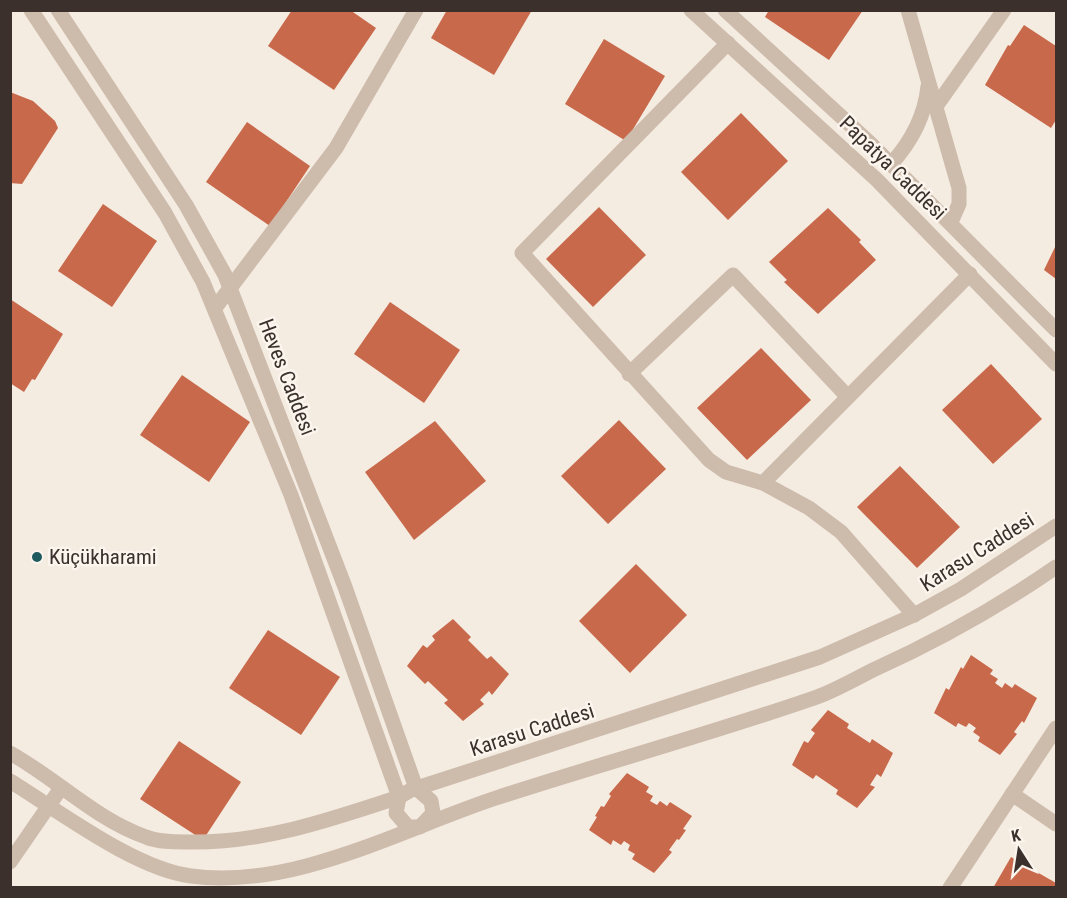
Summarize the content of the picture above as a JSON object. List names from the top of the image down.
{
  "streets": {
    "street": ["Papatya Caddesi", "Heves Caddesi", "Karasu Caddesi"]
  },
  "crossings": [
    ["Heves Caddesi", "Karasu Caddesi"]
  ],
  "places": ["Küçükharami"],
  "north": "top"
}
